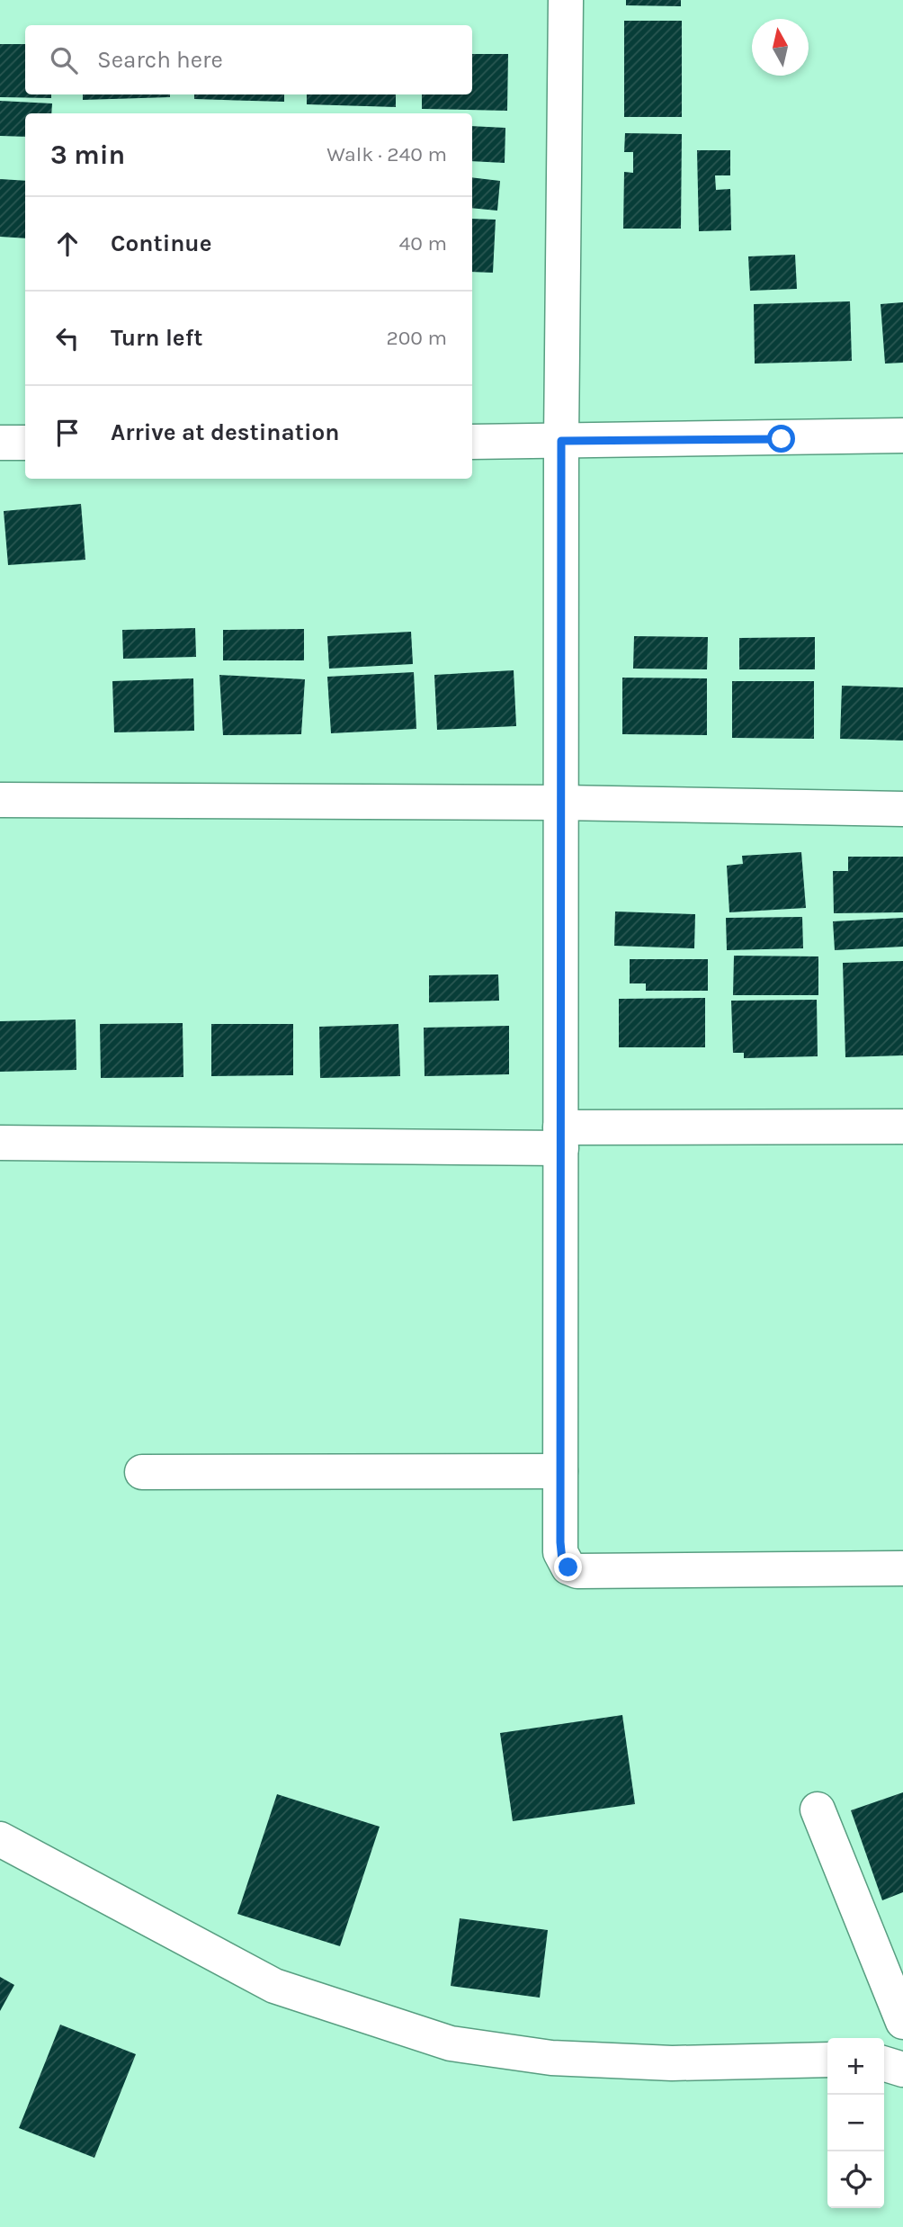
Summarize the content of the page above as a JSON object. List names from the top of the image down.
{
  "north": "top",
  "page": {
    "search": "Search here",
    "heading": ["3 min", "Walk · 240 m"],
    "list": [
      ["Continue", "40 m"],
      ["Turn left", "200 m"],
      "Arrive at destination"
    ],
    "map_buttons": ["+", "−"]
  }
}
